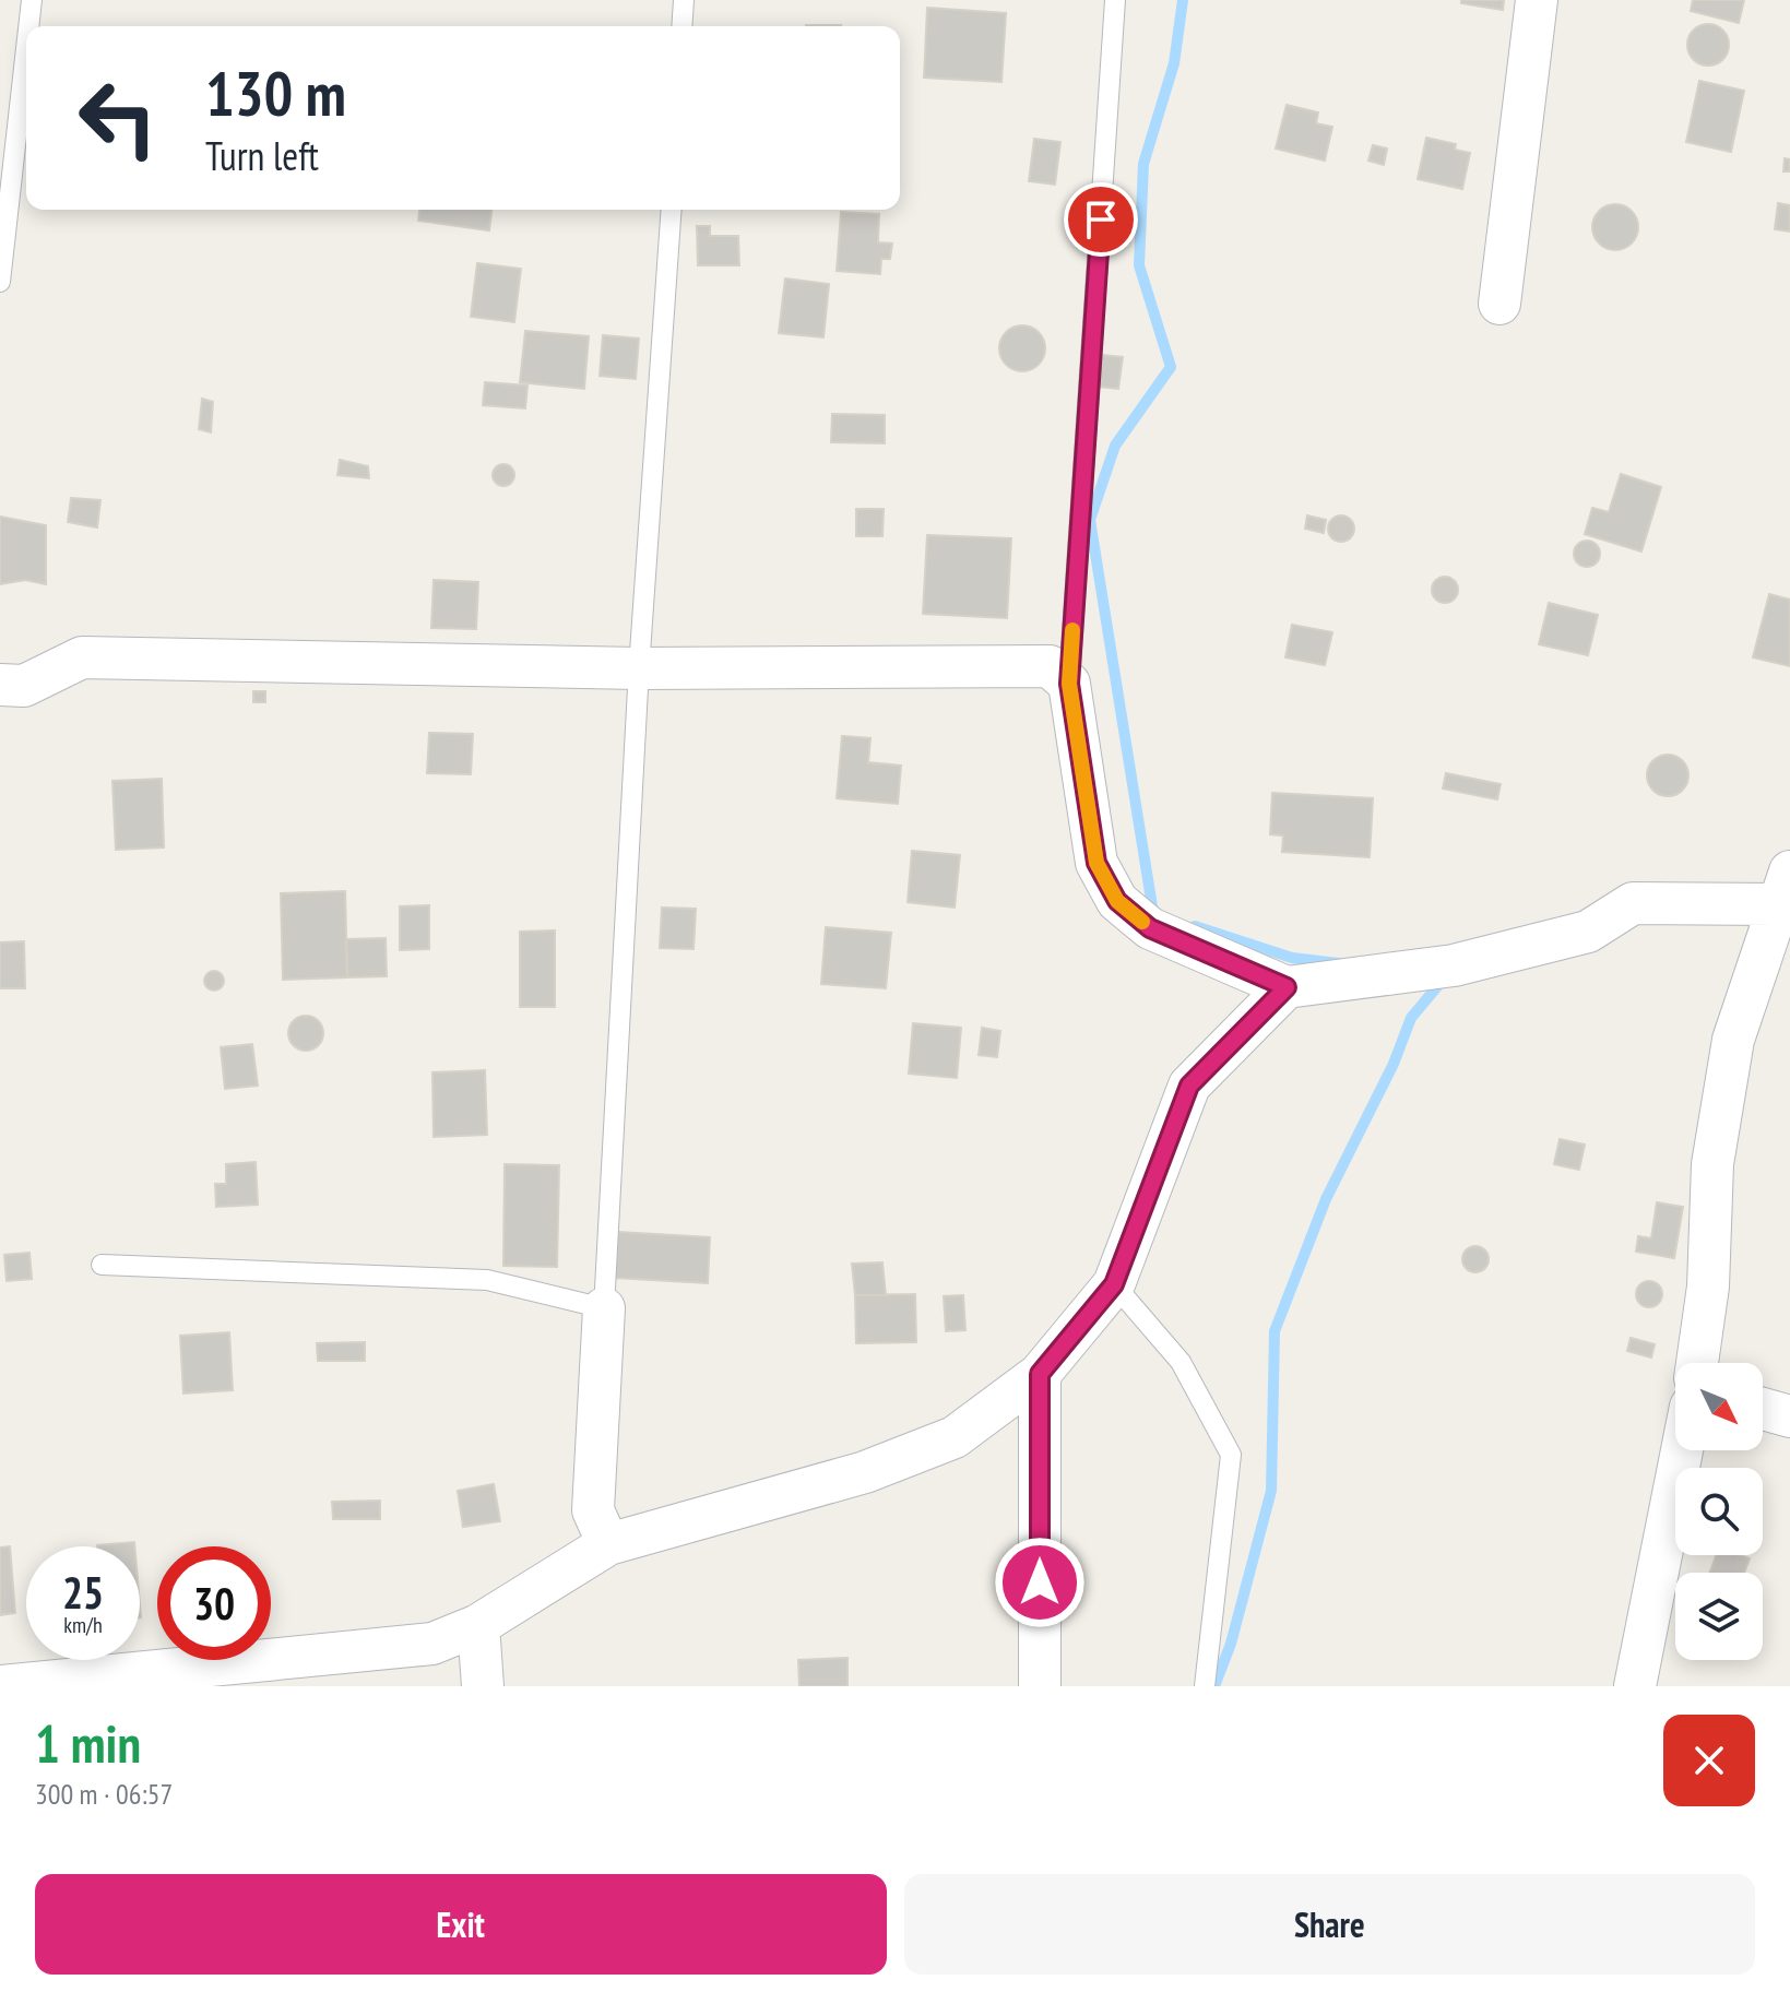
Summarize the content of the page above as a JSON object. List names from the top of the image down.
{
  "north": "bottom right",
  "page": {
    "turn": ["130 m", "Turn left"],
    "speed": "25 km/h",
    "limit": "30",
    "heading": ["1 min", "300 m · 06:57"],
    "buttons": ["Exit", "Share"]
  }
}
